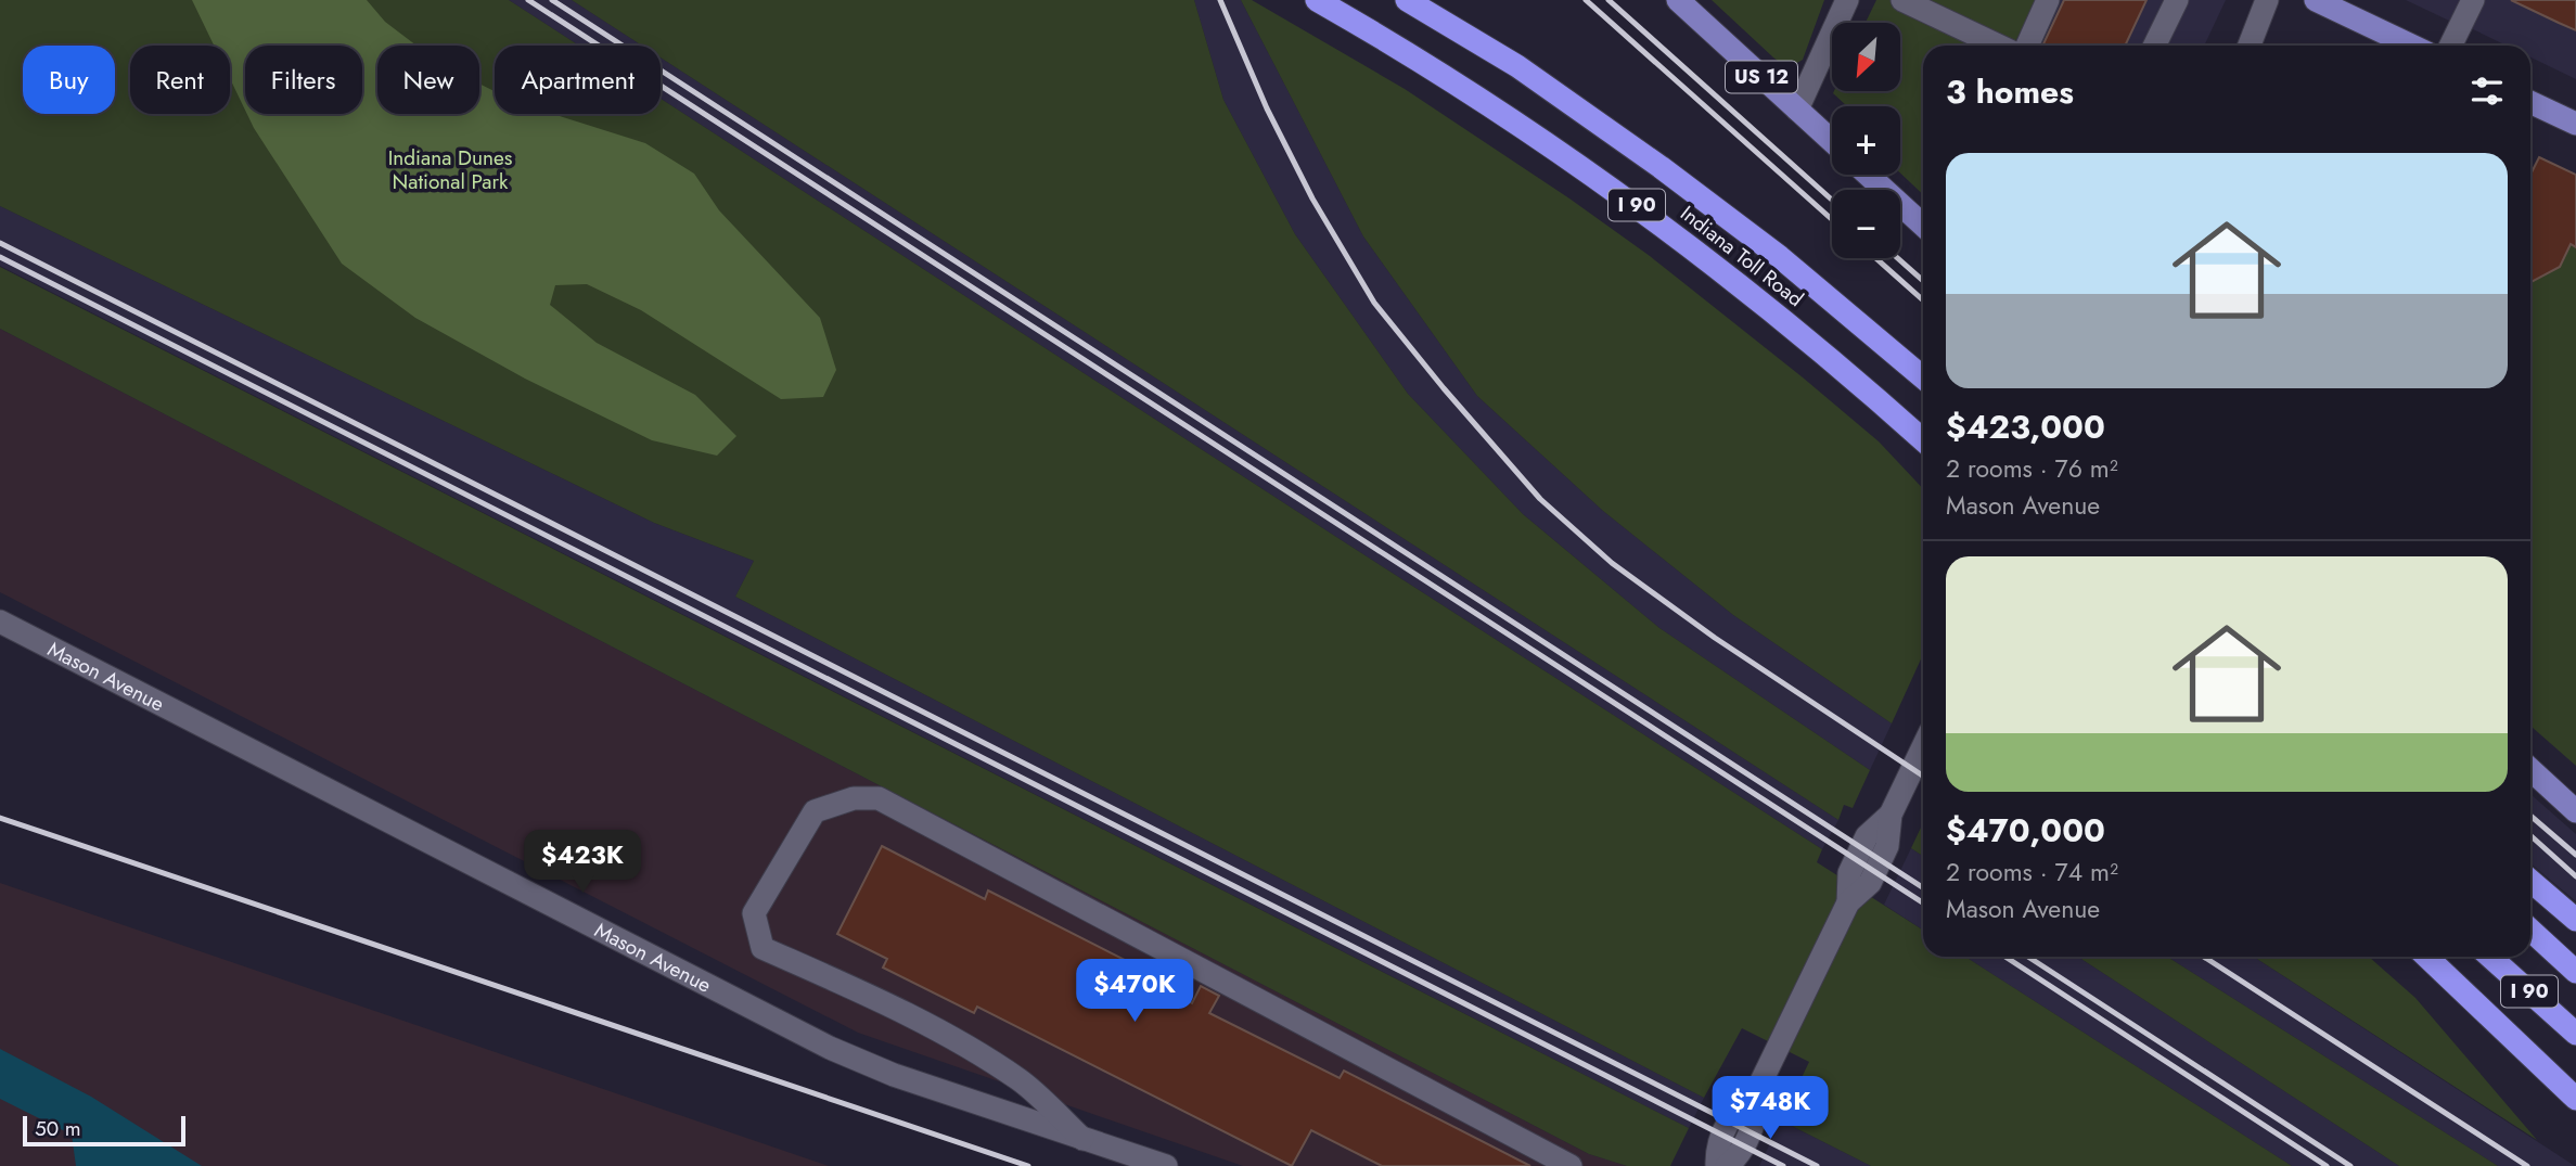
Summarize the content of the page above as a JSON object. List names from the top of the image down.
{
  "streets": {
    "highway": ["I 90", "Indiana Toll Road"],
    "main road": ["US 12"],
    "street": ["Mason Avenue"]
  },
  "parks": ["Indiana Dunes National Park"],
  "scale_bar": "50 m",
  "north": "bottom left",
  "page": {
    "map_buttons": ["+", "−"],
    "chip": [
      "Buy",
      "Rent",
      "Filters",
      "New",
      "Apartment"
    ],
    "heading": "3 homes",
    "list": [
      {
        "name": "$423,000",
        "note": "2 rooms · 76 m² · Mason Avenue"
      },
      {
        "name": "$470,000",
        "note": "2 rooms · 74 m² · Mason Avenue"
      }
    ],
    "price": ["$423K", "$470K", "$748K"],
    "scale": "50 m"
  }
}
